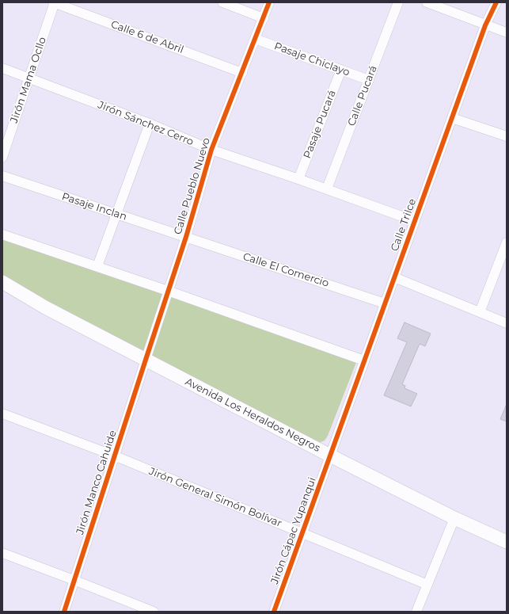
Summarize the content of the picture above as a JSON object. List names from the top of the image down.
{
  "streets": {
    "street": [
      "Calle 6 de Abril",
      "Pasaje Chiclayo",
      "Jirón Mama Ocllo",
      "Calle Pucará",
      "Jirón Sánchez Cerro",
      "Pasaje Pucará",
      "Calle Pueblo Nuevo",
      "Pasaje Inclan",
      "Calle Trilce",
      "Calle El Comercio",
      "Avenida Los Heraldos Negros",
      "Jirón Manco Cahuide",
      "Jirón General Simón Bolívar",
      "Jirón Cápac Yupanqui"
    ]
  },
  "crossings": [
    ["Calle 6 de Abril", "Jirón Mama Ocllo"],
    ["Calle 6 de Abril", "Calle Pueblo Nuevo"],
    ["Pasaje Chiclayo", "Calle Pucará"],
    ["Pasaje Chiclayo", "Pasaje Pucará"],
    ["Pasaje Chiclayo", "Calle Pueblo Nuevo"],
    ["Jirón Mama Ocllo", "Jirón Sánchez Cerro"],
    ["Calle Pucará", "Jirón Sánchez Cerro"],
    ["Jirón Sánchez Cerro", "Pasaje Pucará"],
    ["Jirón Sánchez Cerro", "Calle Pueblo Nuevo"],
    ["Jirón Sánchez Cerro", "Calle Trilce"],
    ["Calle Pueblo Nuevo", "Pasaje Inclan"],
    ["Calle Pueblo Nuevo", "Calle El Comercio"],
    ["Calle Pueblo Nuevo", "Avenida Los Heraldos Negros"],
    ["Calle Pueblo Nuevo", "Jirón Manco Cahuide"],
    ["Pasaje Inclan", "Calle El Comercio"],
    ["Calle Trilce", "Calle El Comercio"],
    ["Calle Trilce", "Avenida Los Heraldos Negros"],
    ["Calle Trilce", "Jirón Cápac Yupanqui"],
    ["Avenida Los Heraldos Negros", "Jirón Manco Cahuide"],
    ["Avenida Los Heraldos Negros", "Jirón Cápac Yupanqui"],
    ["Jirón Manco Cahuide", "Jirón General Simón Bolívar"],
    ["Jirón General Simón Bolívar", "Jirón Cápac Yupanqui"]
  ]
}
